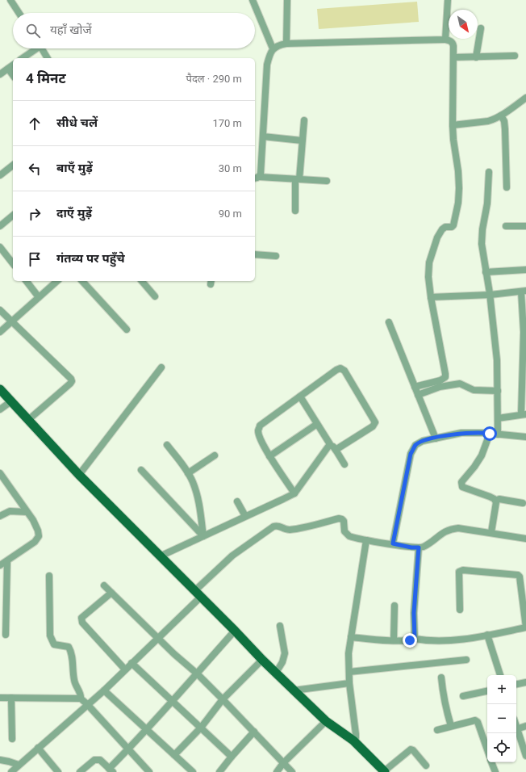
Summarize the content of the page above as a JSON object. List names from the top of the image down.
{
  "north": "bottom right",
  "page": {
    "search": "यहाँ खोजें",
    "heading": ["4 मिनट", "पैदल · 290 m"],
    "list": [
      ["सीधे चलें", "170 m"],
      ["बाएँ मुड़ें", "30 m"],
      ["दाएँ मुड़ें", "90 m"],
      "गंतव्य पर पहुँचे"
    ],
    "map_buttons": ["+", "−"]
  }
}
